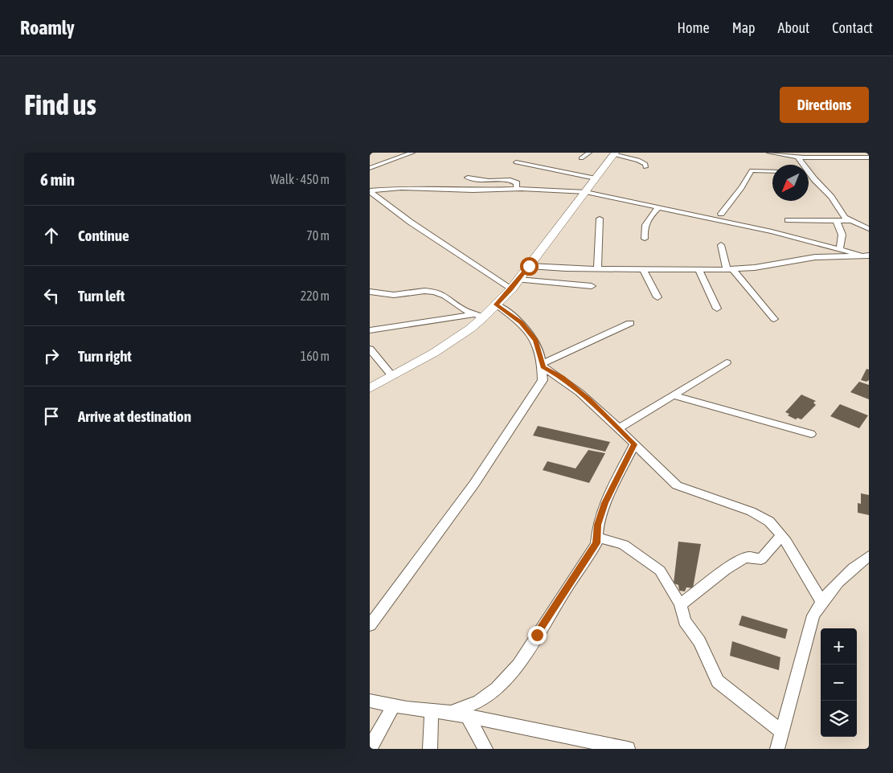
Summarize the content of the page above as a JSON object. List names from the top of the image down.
{
  "north": "bottom left",
  "page": {
    "header": "Roamly",
    "nav": [
      "Home",
      "Map",
      "About",
      "Contact"
    ],
    "buttons": "Directions",
    "title": "Find us",
    "heading": ["6 min", "Walk · 450 m"],
    "list": [
      ["Continue", "70 m"],
      ["Turn left", "220 m"],
      ["Turn right", "160 m"],
      "Arrive at destination"
    ],
    "map_buttons": ["+", "−"]
  }
}
